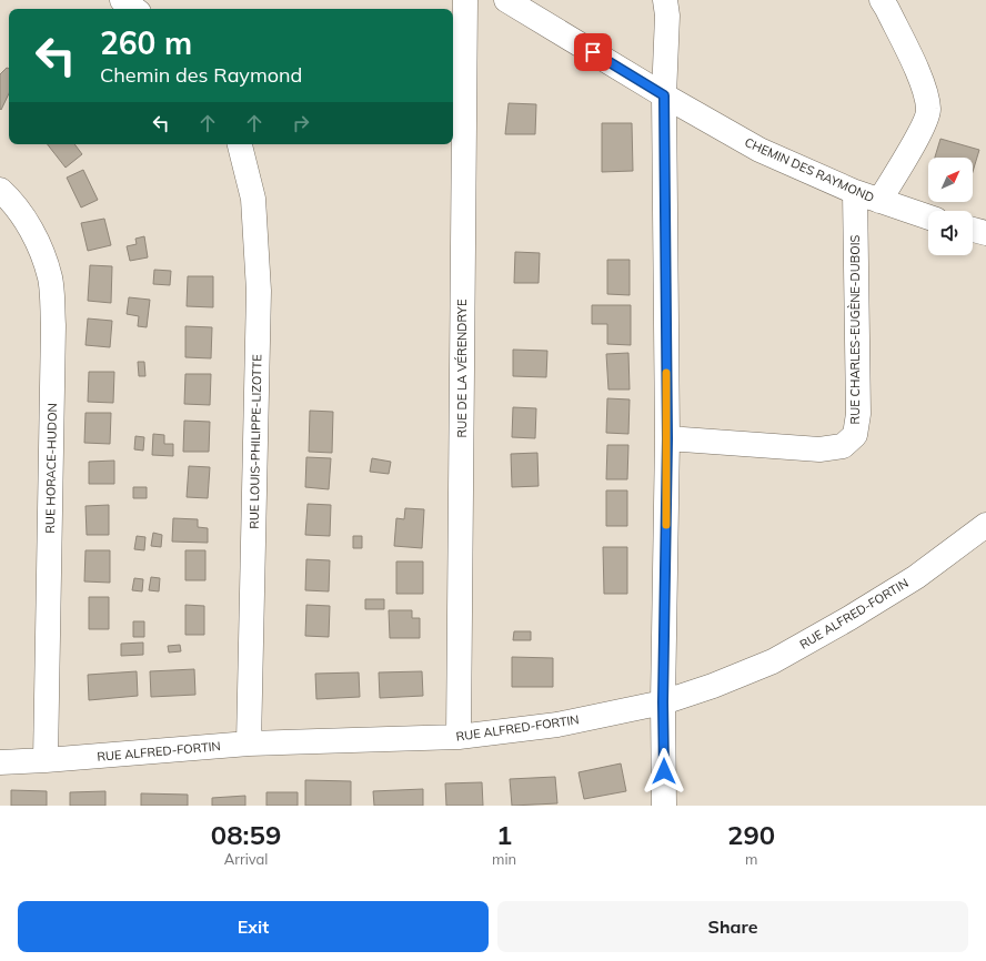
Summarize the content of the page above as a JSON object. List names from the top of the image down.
{
  "streets": {
    "street": [
      "CHEMIN DES RAYMOND",
      "RUE CHARLES-EUGÈNE-DUBOIS",
      "RUE DE LA VÉRENDRYE",
      "RUE LOUIS-PHILIPPE-LIZOTTE",
      "RUE HORACE-HUDON",
      "RUE ALFRED-FORTIN"
    ]
  },
  "crossings": [
    ["CHEMIN DES RAYMOND", "RUE CHARLES-EUGÈNE-DUBOIS"],
    ["RUE DE LA VÉRENDRYE", "RUE ALFRED-FORTIN"],
    ["RUE LOUIS-PHILIPPE-LIZOTTE", "RUE ALFRED-FORTIN"],
    ["RUE HORACE-HUDON", "RUE ALFRED-FORTIN"]
  ],
  "north": "top right",
  "page": {
    "turn": ["260 m", "Chemin des Raymond"],
    "eta": [
      "08:59",
      "Arrival",
      "1",
      "min",
      "290",
      "m"
    ],
    "buttons": ["Exit", "Share"]
  }
}
